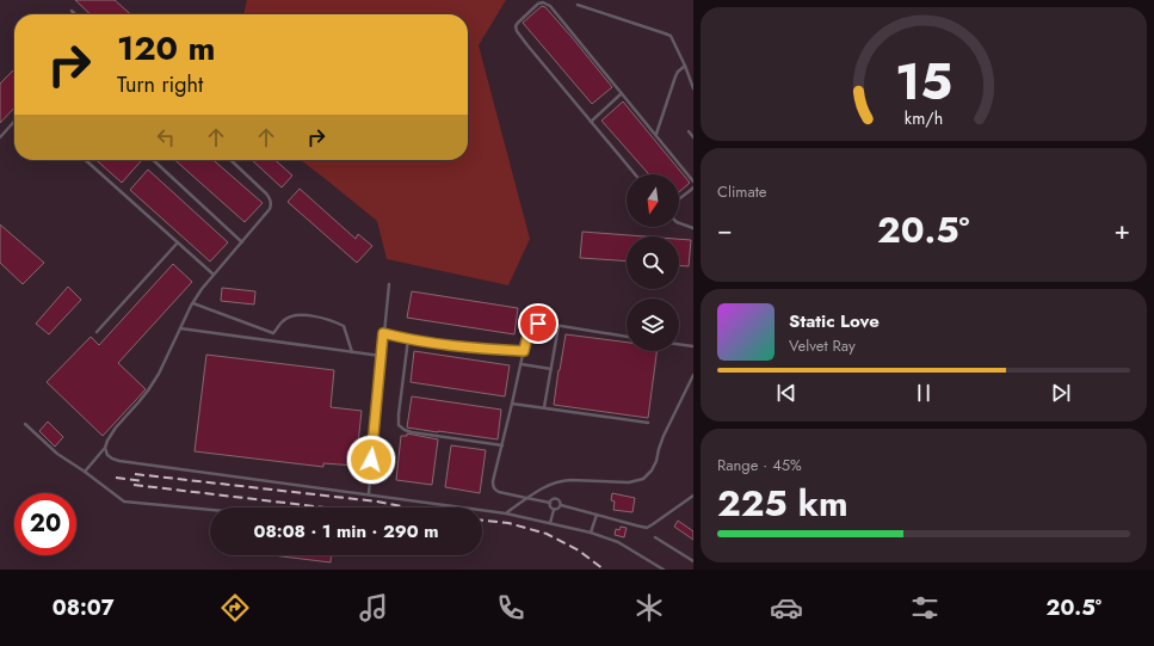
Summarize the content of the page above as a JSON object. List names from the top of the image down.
{
  "north": "bottom",
  "page": {
    "turn": ["120 m", "Turn right"],
    "tile": [
      "Climate",
      ["Range · 45%", "225 km"]
    ],
    "heat": ["−", "20.5°", "+"],
    "song": ["Static Love", "Velvet Ray"],
    "limit": "20",
    "trip": "08:08 · 1 min · 290 m",
    "tabs": ["08:07", "20.5°"],
    "gauge": ["15", "km/h"]
  }
}
